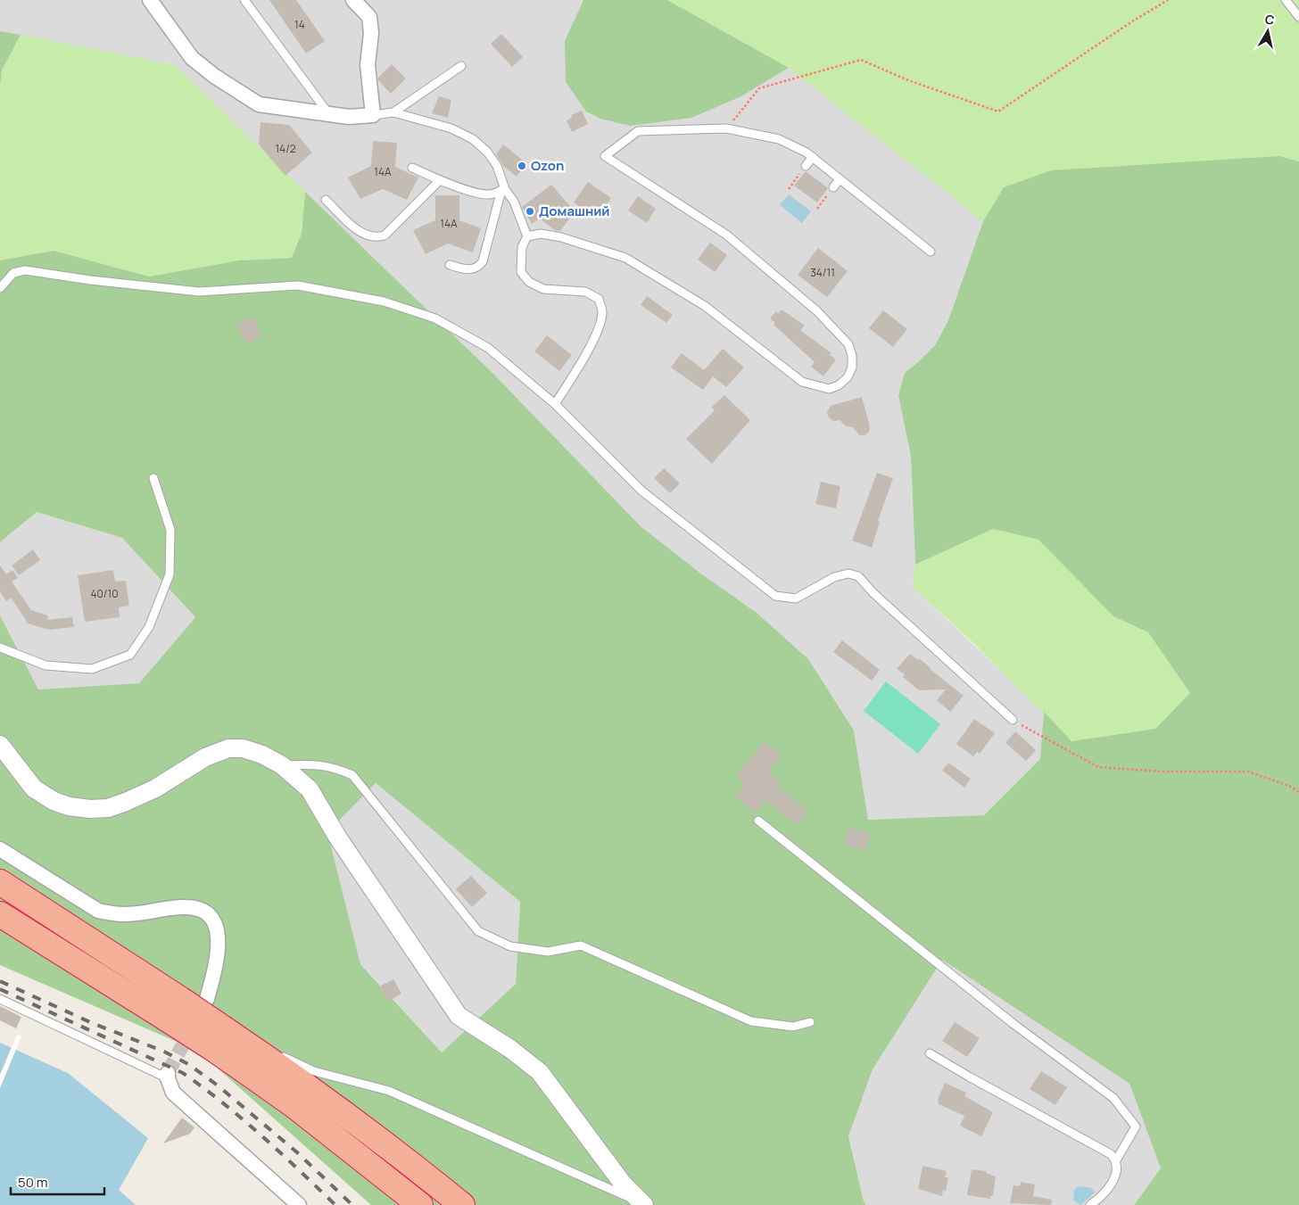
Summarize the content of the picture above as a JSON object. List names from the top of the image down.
{
  "places": ["Ozon", "Домашний"],
  "house_numbers": [
    "14",
    "14/2",
    "14А",
    "14А",
    "34/11",
    "40/10"
  ],
  "scale_bar": "50 m",
  "north": "top"
}
